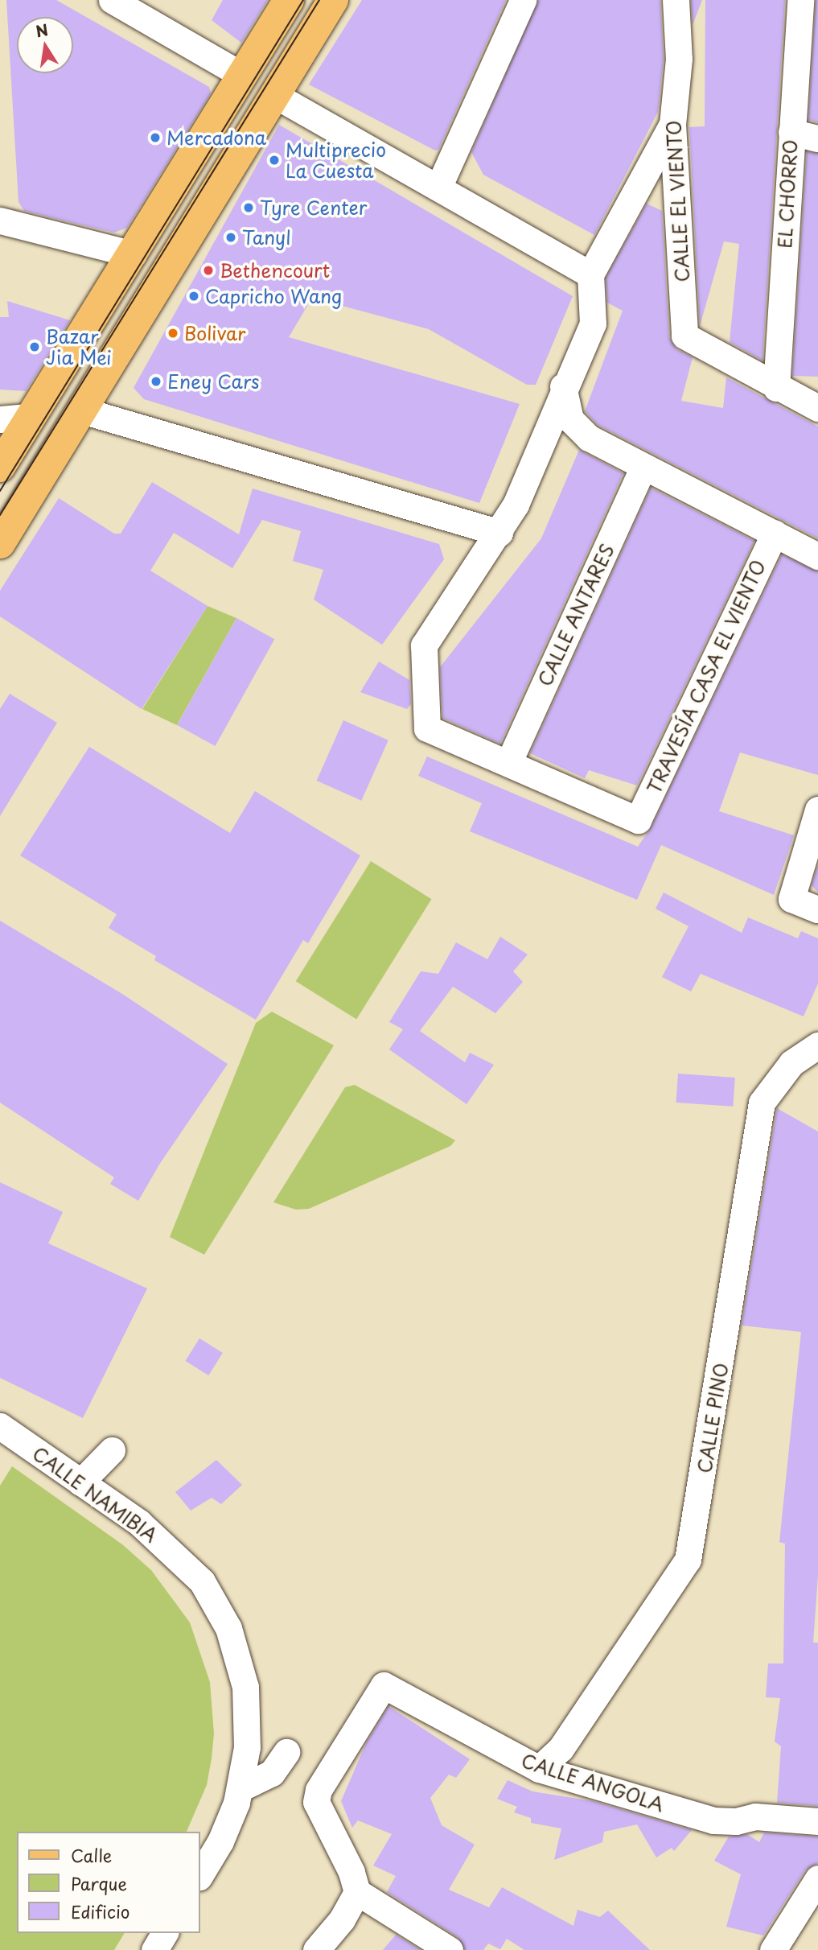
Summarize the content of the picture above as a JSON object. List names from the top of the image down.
{
  "streets": {
    "street": [
      "EL CHORRO",
      "CALLE EL VIENTO",
      "CALLE ANTARES",
      "TRAVESÍA CASA EL VIENTO",
      "CALLE PINO",
      "CALLE NAMIBIA",
      "CALLE ANGOLA"
    ]
  },
  "crossings": [
    ["EL CHORRO", "CALLE EL VIENTO"],
    ["CALLE ANTARES", "TRAVESÍA CASA EL VIENTO"],
    ["CALLE PINO", "CALLE ANGOLA"]
  ],
  "places": [
    "Mercadona",
    "Multiprecio La Cuesta",
    "Tyre Center",
    "Tanyl",
    "Bethencourt",
    "Capricho Wang",
    "Bolivar",
    "Bazar Jia Mei",
    "Eney Cars"
  ],
  "legend": ["Calle", "Parque", "Edificio"],
  "north": "top"
}
